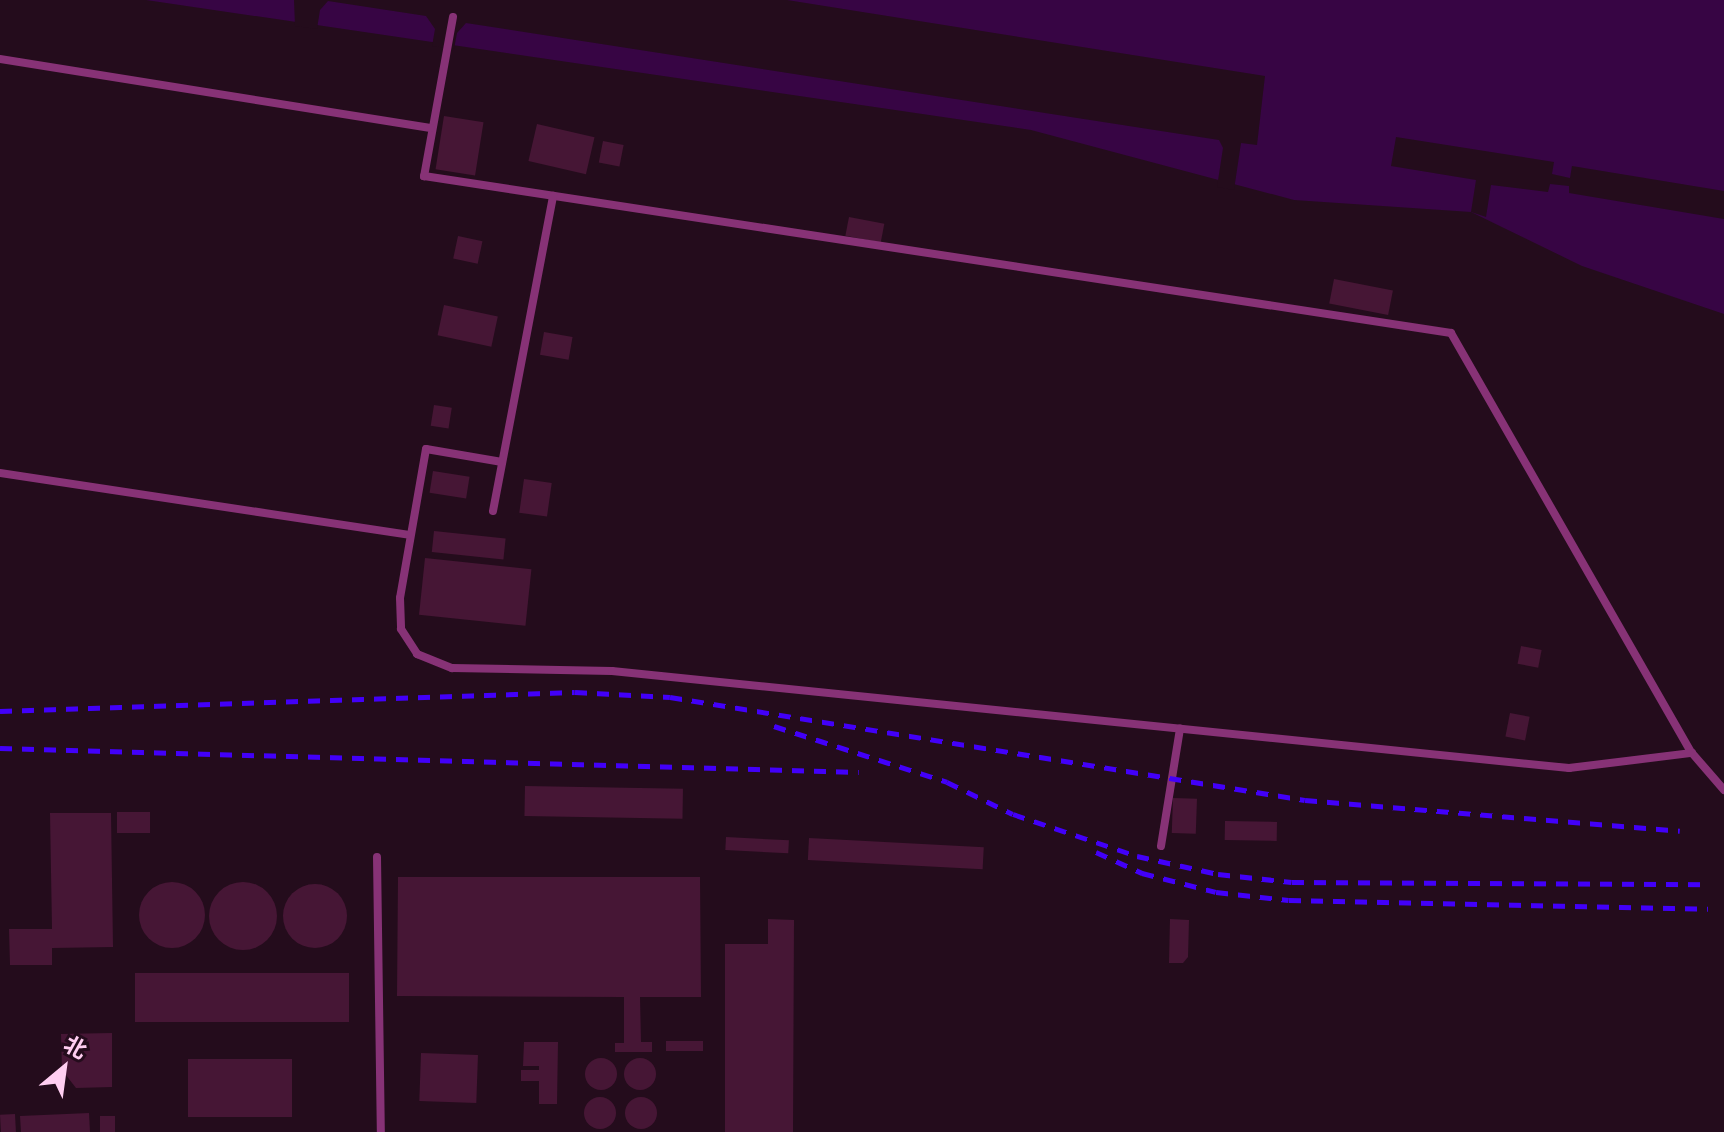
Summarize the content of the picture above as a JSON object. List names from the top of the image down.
{
  "north": "top right"
}
